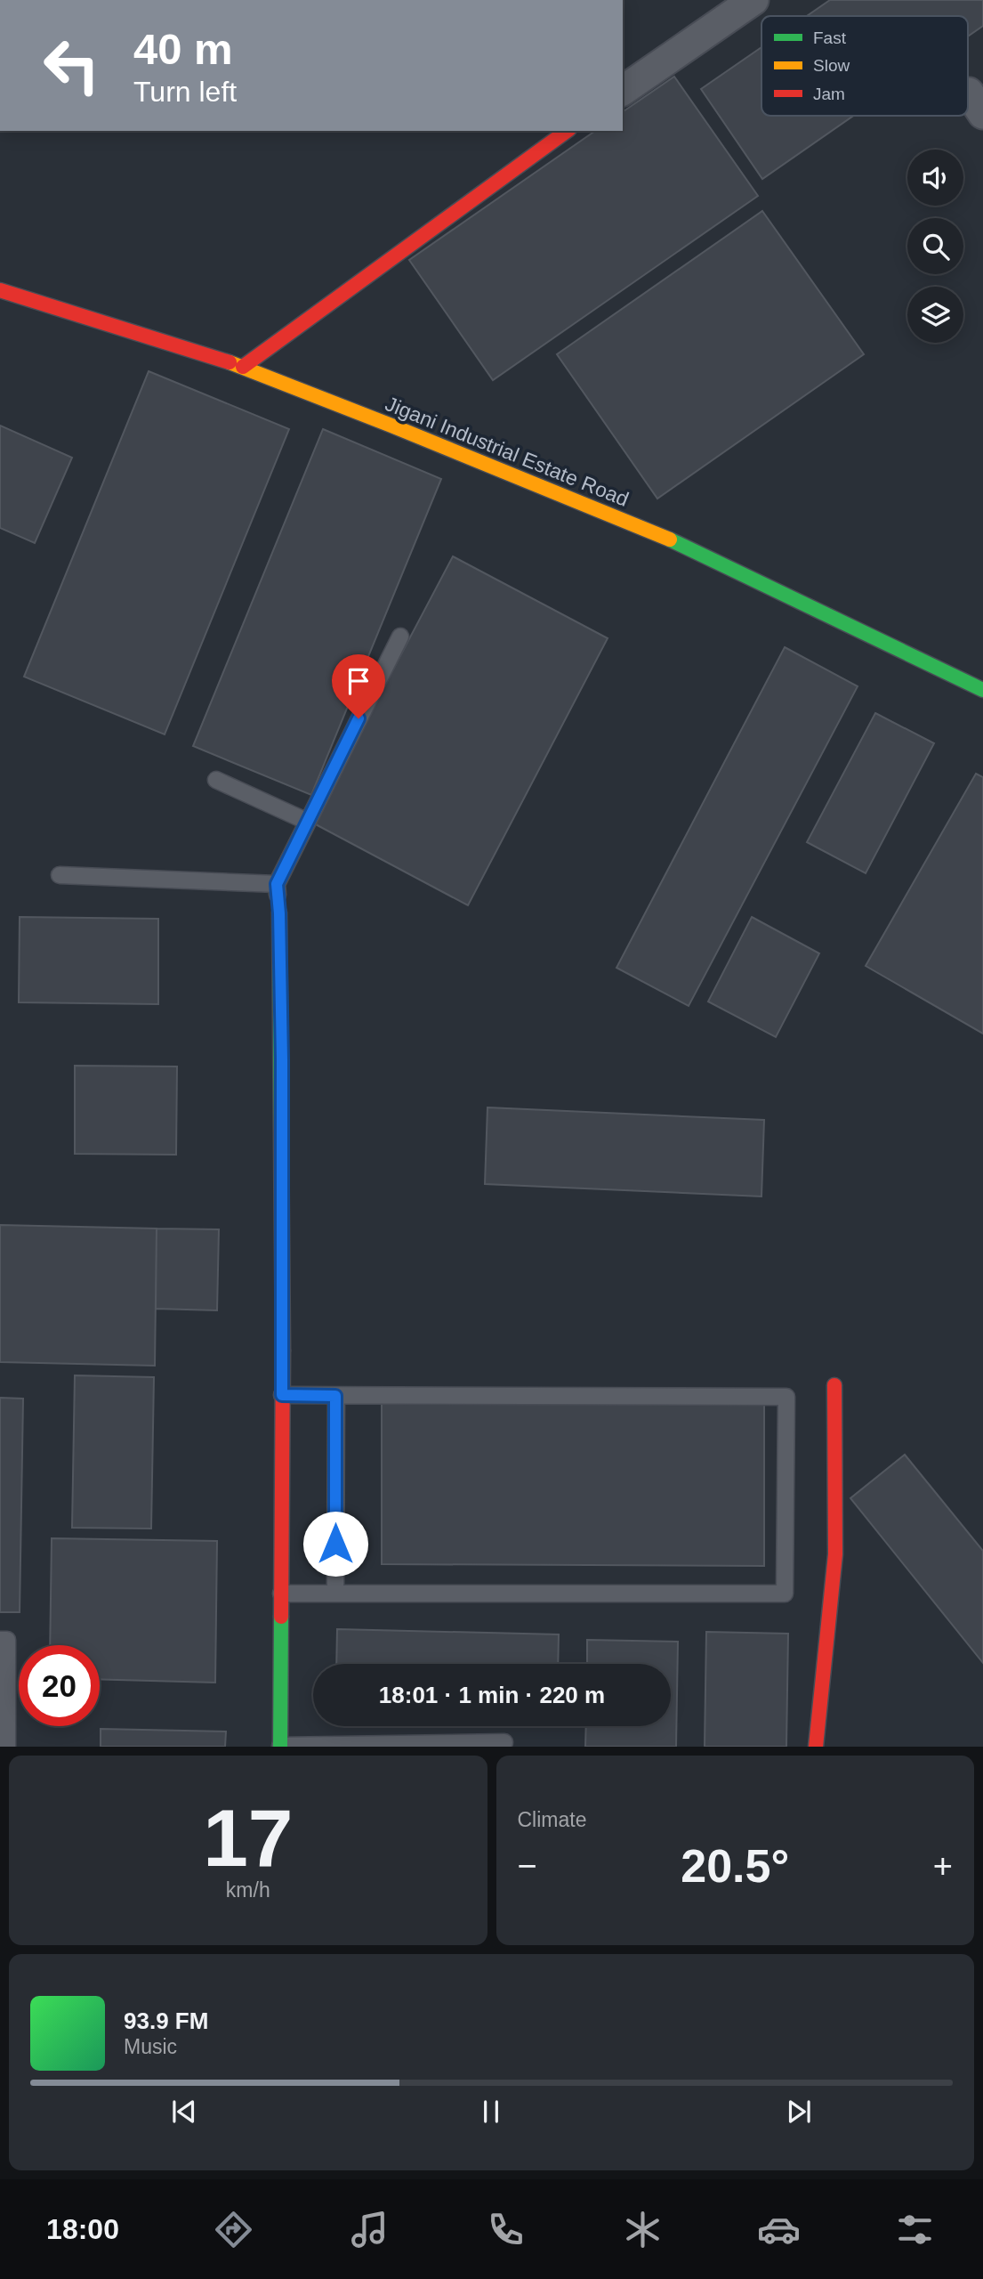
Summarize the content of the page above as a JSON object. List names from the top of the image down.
{
  "streets": {
    "street": ["Jigani Industrial Estate Road"]
  },
  "legend": ["Fast", "Slow", "Jam"],
  "page": {
    "turn": ["40 m", "Turn left"],
    "limit": "20",
    "trip": "18:01 · 1 min · 220 m",
    "tile": [
      ["17", "km/h"],
      "Climate"
    ],
    "heat": ["−", "20.5°", "+"],
    "song": ["93.9 FM", "Music"],
    "tabs": "18:00"
  }
}
